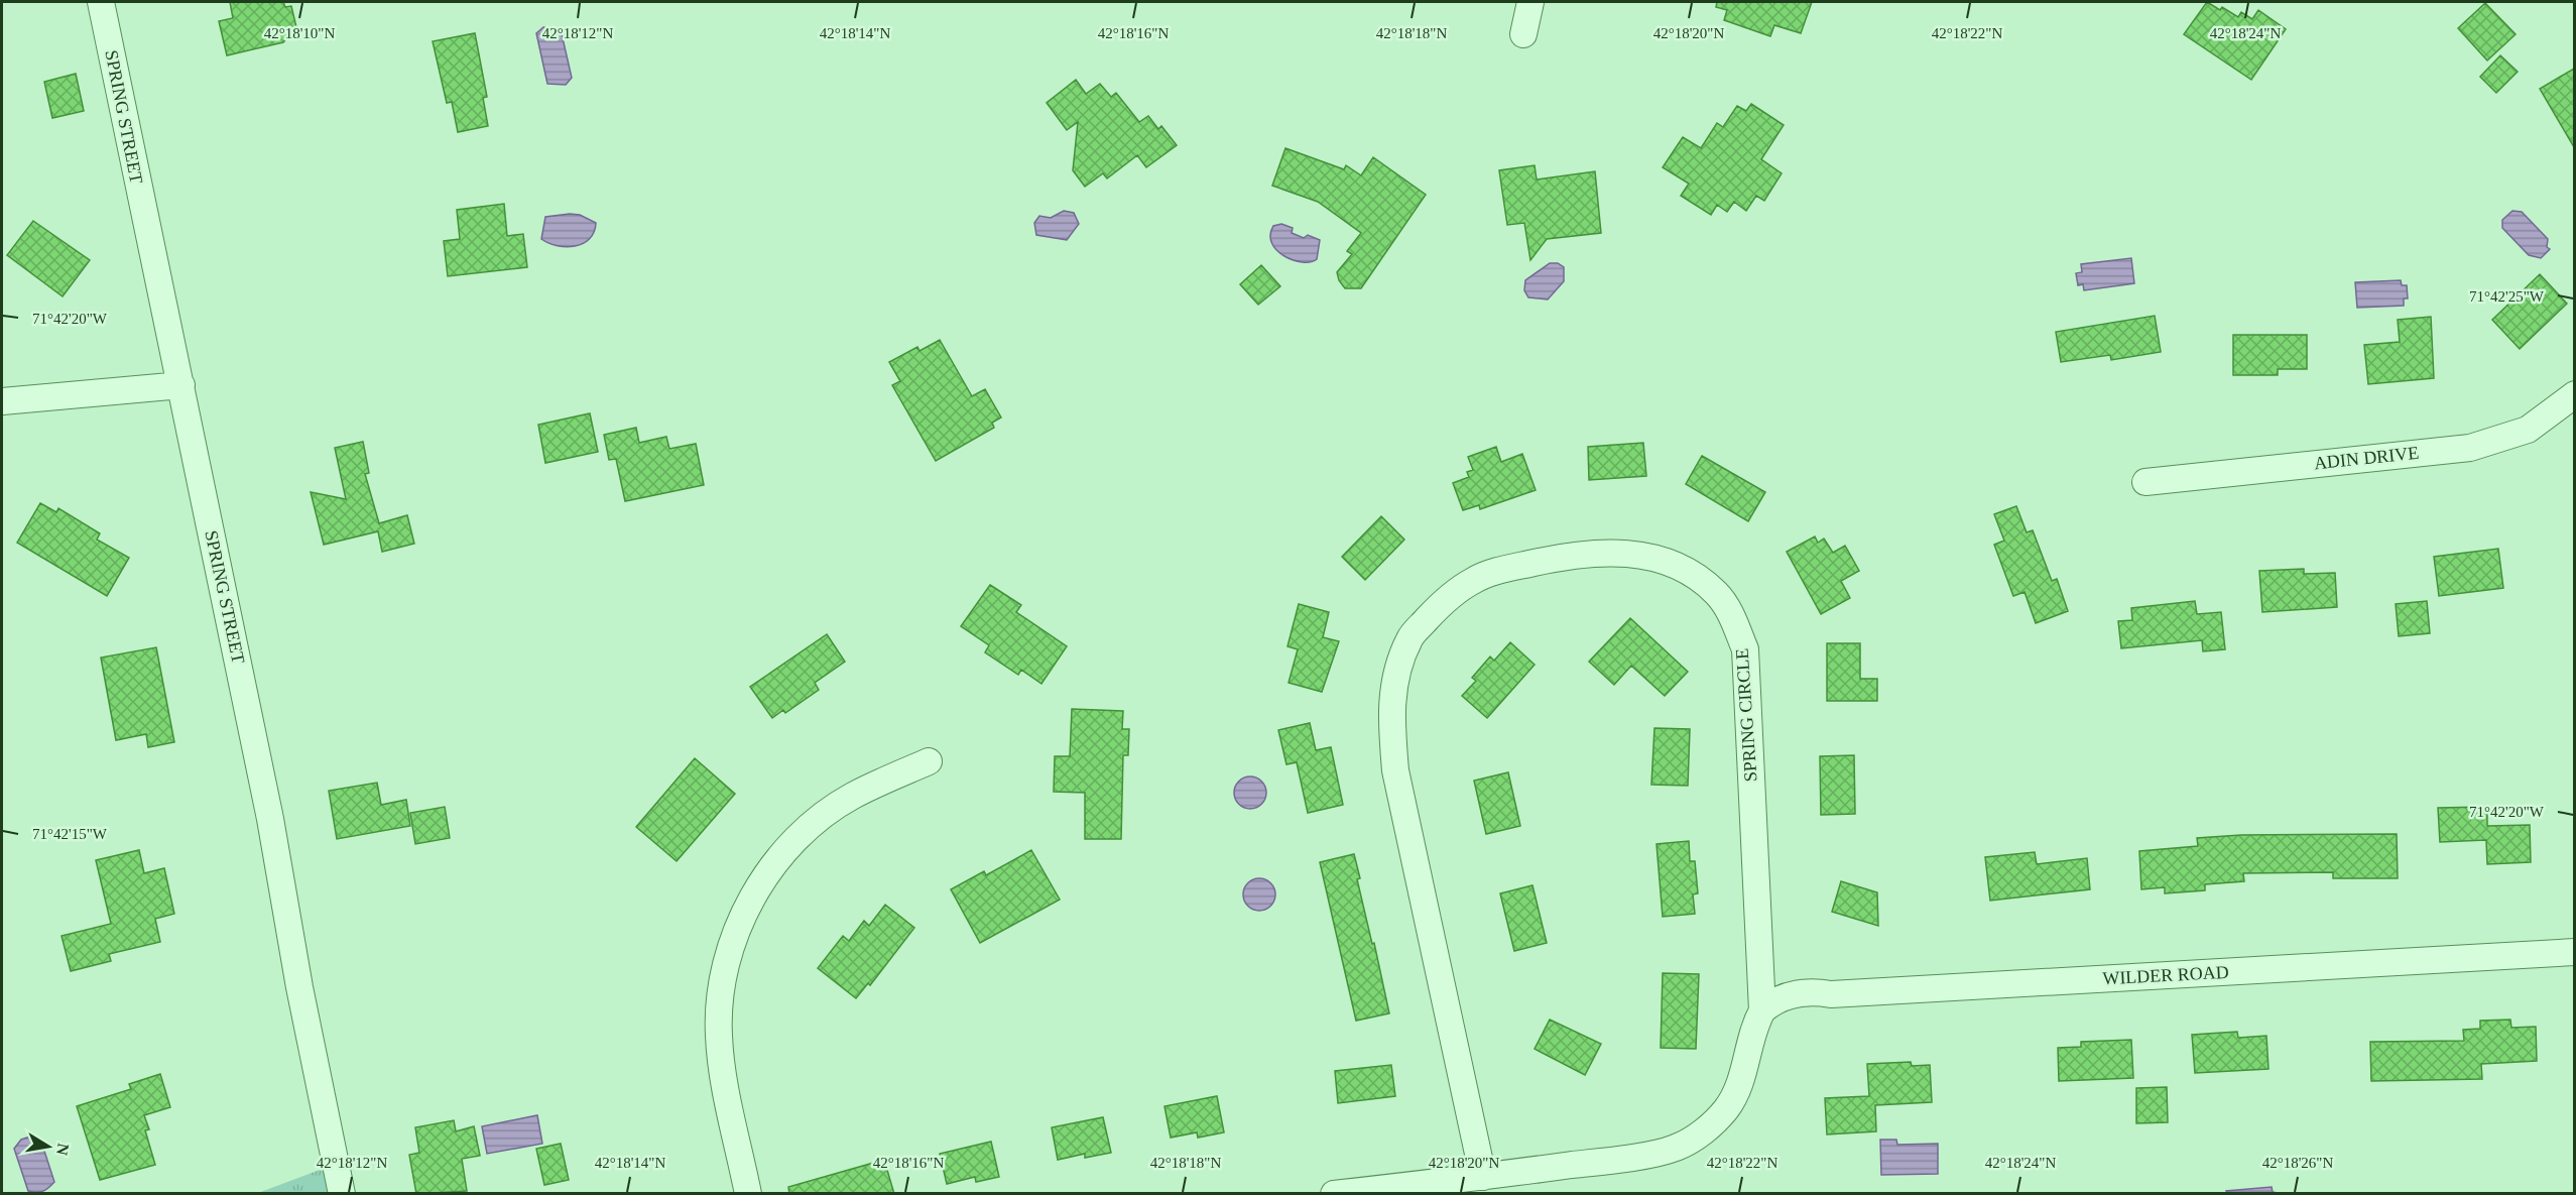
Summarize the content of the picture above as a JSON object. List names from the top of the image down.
{
  "streets": {
    "street": [
      "SPRING STREET",
      "ADIN DRIVE",
      "SPRING CIRCLE",
      "WILDER ROAD"
    ]
  },
  "crossings": [
    ["SPRING CIRCLE", "WILDER ROAD"]
  ],
  "north": "right",
  "coordinates": [
    "42°18'10\"N",
    "42°18'12\"N",
    "42°18'14\"N",
    "42°18'16\"N",
    "42°18'18\"N",
    "42°18'20\"N",
    "42°18'22\"N",
    "42°18'24\"N",
    "71°42'25\"W",
    "71°42'20\"W",
    "71°42'15\"W",
    "42°18'26\"N"
  ]
}
